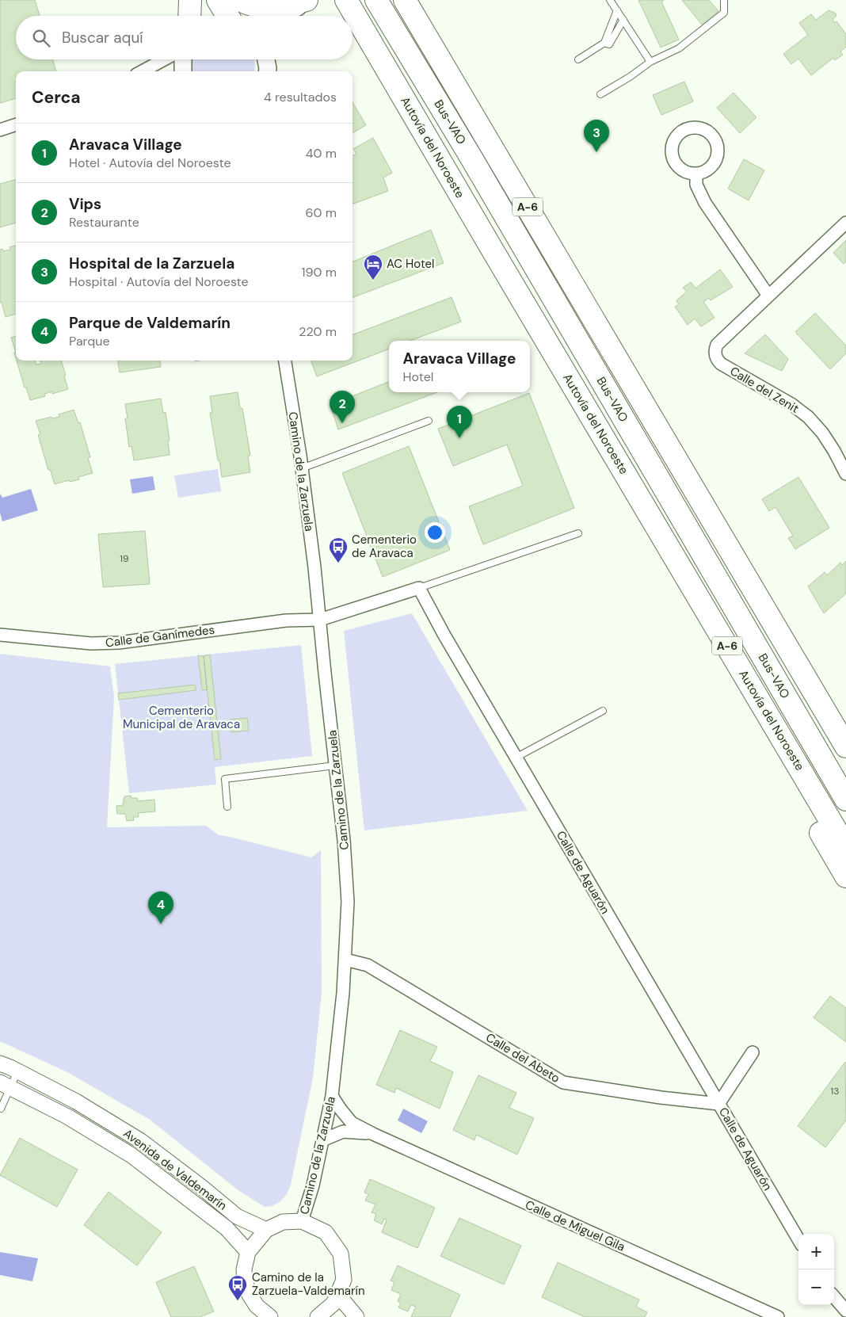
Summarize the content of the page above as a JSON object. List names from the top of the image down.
{
  "streets": {
    "highway": ["Bus-VAO", "Autovía del Noroeste", "A-6"],
    "street": [
      "Calle del Zenit",
      "Camino de la Zarzuela",
      "Calle de Ganímedes",
      "Calle de Aguarón",
      "Calle del Abeto",
      "Avenida de Valdemarín",
      "Calle de Miguel Gila"
    ]
  },
  "crossings": [
    ["Camino de la Zarzuela", "Calle de Ganímedes"],
    ["Camino de la Zarzuela", "Calle del Abeto"],
    ["Camino de la Zarzuela", "Calle de Miguel Gila"],
    ["Calle de Aguarón", "Calle del Abeto"]
  ],
  "parks": ["Cementerio Municipal de Aravaca"],
  "places": {
    "hotel": ["AC Hotel"],
    "bus stop": ["Cementerio de Aravaca", "Camino de la Zarzuela-Valdemarín"]
  },
  "house_numbers": ["19", "13"],
  "page": {
    "search": "Buscar aquí",
    "heading": ["Cerca", "4 resultados"],
    "pins": [
      "3",
      "2",
      "1",
      "4"
    ],
    "list": [
      {
        "mark": "1",
        "name": "Aravaca Village",
        "note": "Hotel · Autovía del Noroeste",
        "value": "40 m"
      },
      {
        "mark": "2",
        "name": "Vips",
        "note": "Restaurante",
        "value": "60 m"
      },
      {
        "mark": "3",
        "name": "Hospital de la Zarzuela",
        "note": "Hospital · Autovía del Noroeste",
        "value": "190 m"
      },
      {
        "mark": "4",
        "name": "Parque de Valdemarín",
        "note": "Parque",
        "value": "220 m"
      }
    ],
    "popup": ["Aravaca Village", "Hotel"],
    "map_buttons": ["+", "−"]
  }
}
